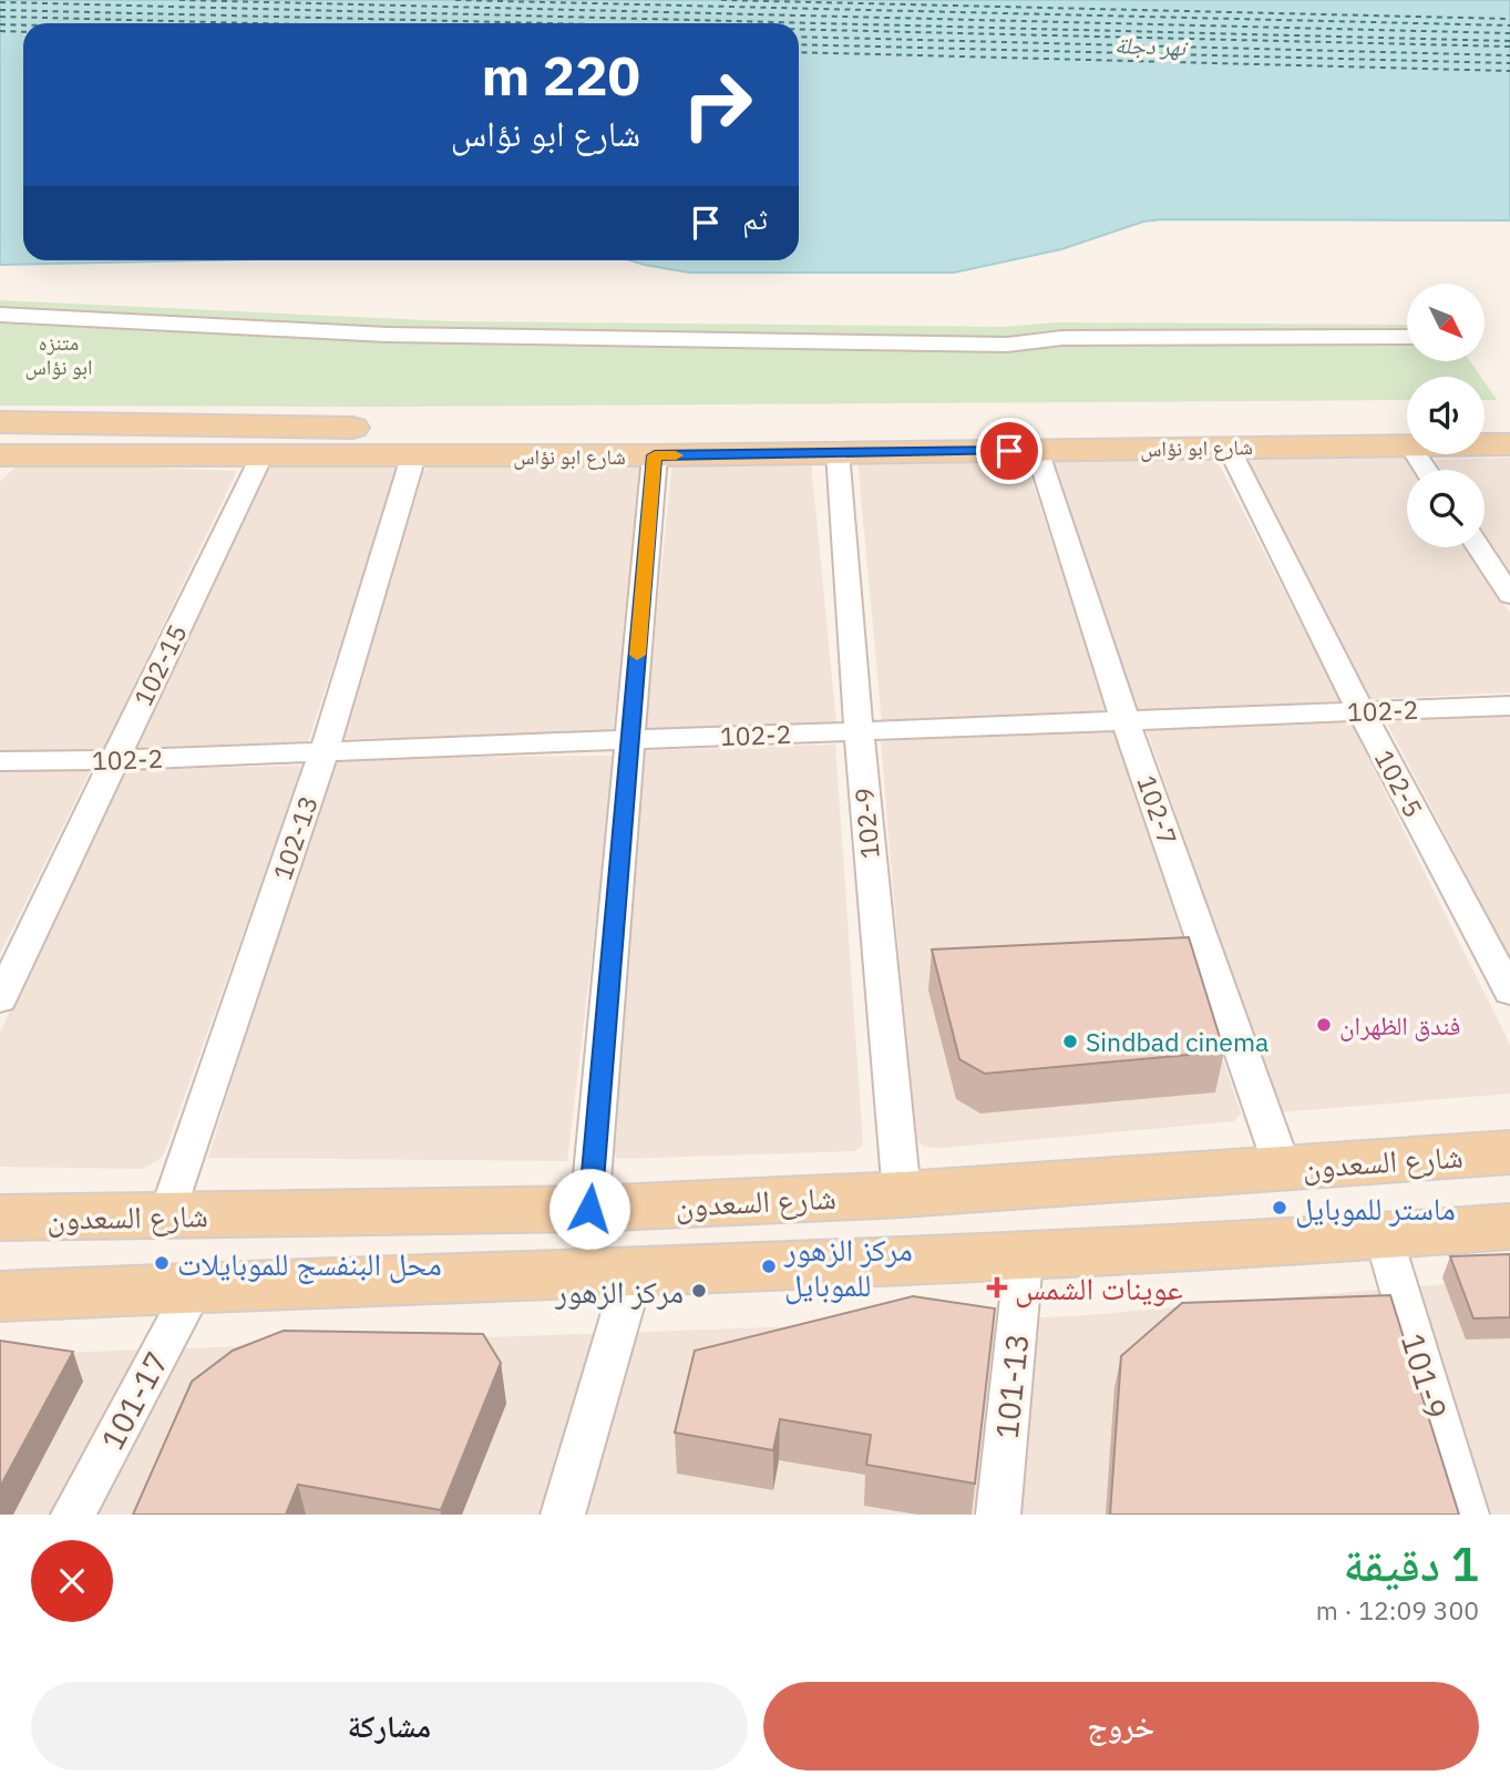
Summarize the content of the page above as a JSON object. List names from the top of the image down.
{
  "streets": {
    "main road": ["شارع ابو نؤاس", "شارع السعدون"],
    "street": [
      "102-15",
      "102-2",
      "102-5",
      "102-7",
      "102-9",
      "102-13",
      "101-9",
      "101-13",
      "101-17"
    ]
  },
  "crossings": [
    ["شارع ابو نؤاس", "102-15"],
    ["شارع ابو نؤاس", "102-5"],
    ["شارع ابو نؤاس", "102-7"],
    ["شارع ابو نؤاس", "102-9"],
    ["شارع ابو نؤاس", "102-13"],
    ["102-15", "102-2"],
    ["102-2", "102-5"],
    ["102-2", "102-7"],
    ["102-2", "102-9"],
    ["102-2", "102-13"],
    ["102-7", "شارع السعدون"],
    ["102-9", "شارع السعدون"],
    ["102-13", "شارع السعدون"]
  ],
  "water": ["نهر دجلة"],
  "parks": ["متنزه ابو نؤاس"],
  "places": {
    "other": [
      "فندق الظهران",
      "Sindbad cinema",
      "ماستر للموبايل",
      "محل البنفسج للموبايلات",
      "مركز الزهور للموبايل",
      "مركز الزهور"
    ],
    "health": ["عوينات الشمس"]
  },
  "north": "bottom right",
  "page": {
    "turn": ["220 m", "شارع ابو نؤاس"],
    "then": "ثم",
    "heading": ["1 دقيقة", "300 m · 12:09"],
    "buttons": ["خروج", "مشاركة"]
  }
}
